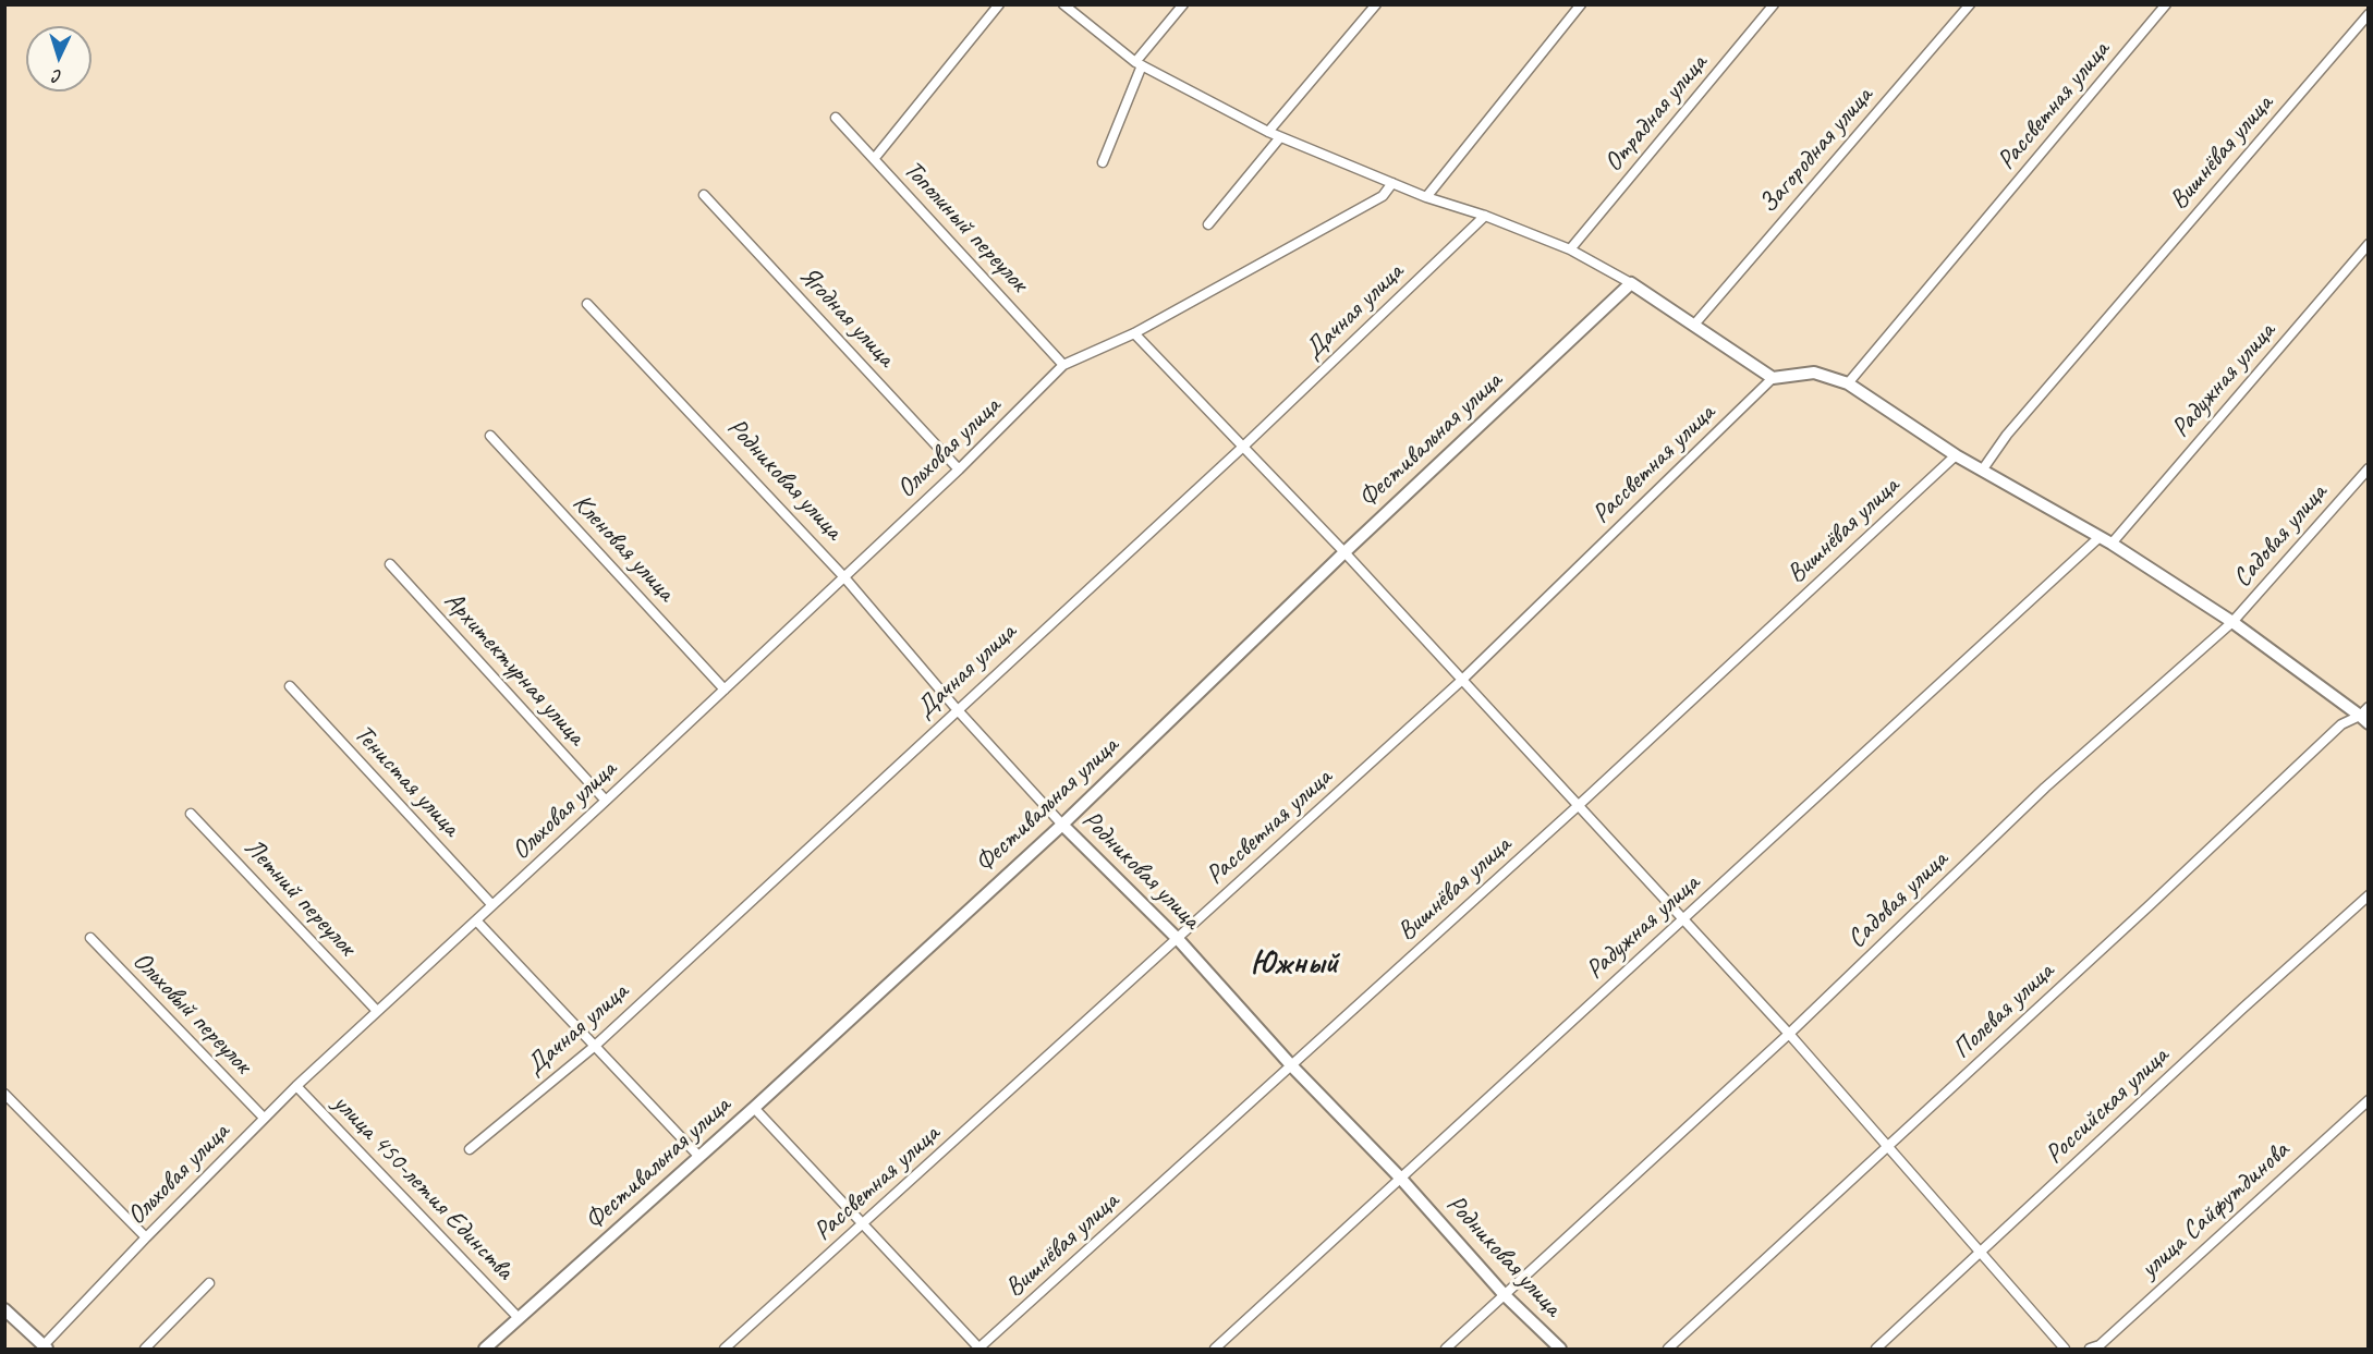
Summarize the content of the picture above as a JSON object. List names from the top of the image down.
{
  "streets": {
    "street": [
      "Рассветная улица",
      "Отрадная улица",
      "Загородная улица",
      "Вишнёвая улица",
      "Тополиный переулок",
      "Дачная улица",
      "Ягодная улица",
      "Радужная улица",
      "Фестивальная улица",
      "Ольховая улица",
      "Родниковая улица",
      "Садовая улица",
      "Кленовая улица",
      "Архитектурная улица",
      "Тенистая улица",
      "Летний переулок",
      "Полевая улица",
      "Ольховый переулок",
      "Российская улица",
      "улица 450-летия Единства",
      "улица Сайфутдинова"
    ]
  },
  "crossings": [
    ["Рассветная улица", "Родниковая улица"],
    ["Вишнёвая улица", "Родниковая улица"],
    ["Тополиный переулок", "Ольховая улица"],
    ["Дачная улица", "Родниковая улица"],
    ["Ягодная улица", "Ольховая улица"],
    ["Радужная улица", "Родниковая улица"],
    ["Фестивальная улица", "Родниковая улица"],
    ["Фестивальная улица", "улица 450-летия Единства"],
    ["Ольховая улица", "Родниковая улица"],
    ["Ольховая улица", "Кленовая улица"],
    ["Ольховая улица", "Архитектурная улица"],
    ["Ольховая улица", "Тенистая улица"],
    ["Ольховая улица", "Летний переулок"],
    ["Ольховая улица", "Ольховый переулок"],
    ["Ольховая улица", "улица 450-летия Единства"],
    ["Родниковая улица", "Садовая улица"]
  ],
  "districts": ["Южный"],
  "north": "bottom"
}
